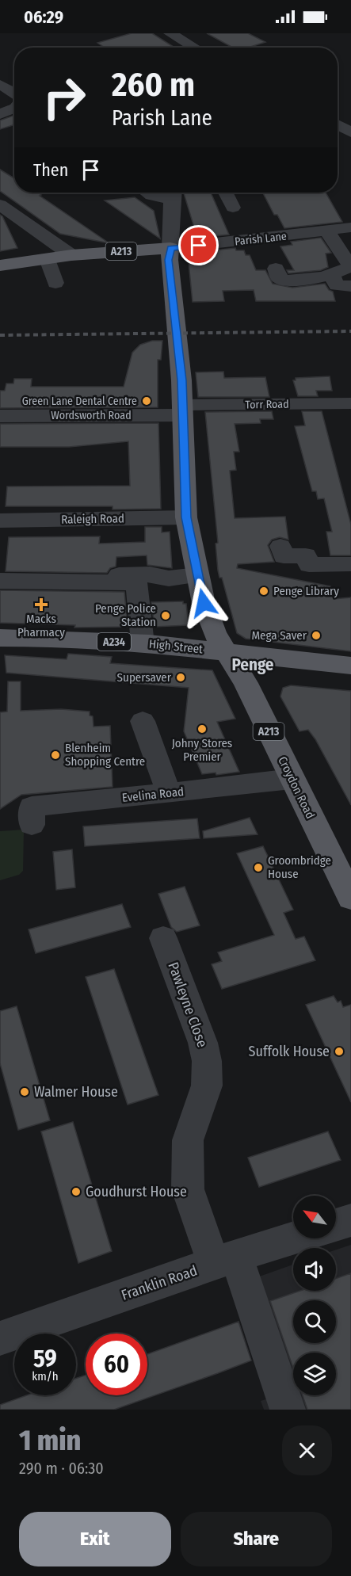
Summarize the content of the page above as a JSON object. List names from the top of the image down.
{
  "streets": {
    "main road": [
      "Parish Lane",
      "A213",
      "A234",
      "High Street",
      "Croydon Road"
    ],
    "street": [
      "Torr Road",
      "Wordsworth Road",
      "Raleigh Road",
      "Evelina Road",
      "Pawleyne Close",
      "Franklin Road"
    ]
  },
  "crossings": [
    ["Parish Lane", "A213"],
    ["A213", "Torr Road"],
    ["A213", "Wordsworth Road"],
    ["A213", "Raleigh Road"],
    ["A213", "High Street"],
    ["A213", "Croydon Road"],
    ["Torr Road", "Wordsworth Road"],
    ["High Street", "Croydon Road"],
    ["Croydon Road", "Evelina Road"],
    ["Pawleyne Close", "Franklin Road"]
  ],
  "districts": ["Penge"],
  "places": {
    "other": [
      "Green Lane Dental Centre",
      "Penge Library",
      "Penge Police Station",
      "Mega Saver",
      "Supersaver",
      "Johny Stores Premier",
      "Blenheim Shopping Centre",
      "Groombridge House",
      "Suffolk House",
      "Walmer House",
      "Goudhurst House"
    ],
    "health": ["Macks Pharmacy"]
  },
  "north": "top left",
  "page": {
    "status": "06:29",
    "turn": ["260 m", "Parish Lane"],
    "then": "Then",
    "speed": "59 km/h",
    "limit": "60",
    "heading": ["1 min", "290 m · 06:30"],
    "buttons": ["Exit", "Share"]
  }
}
